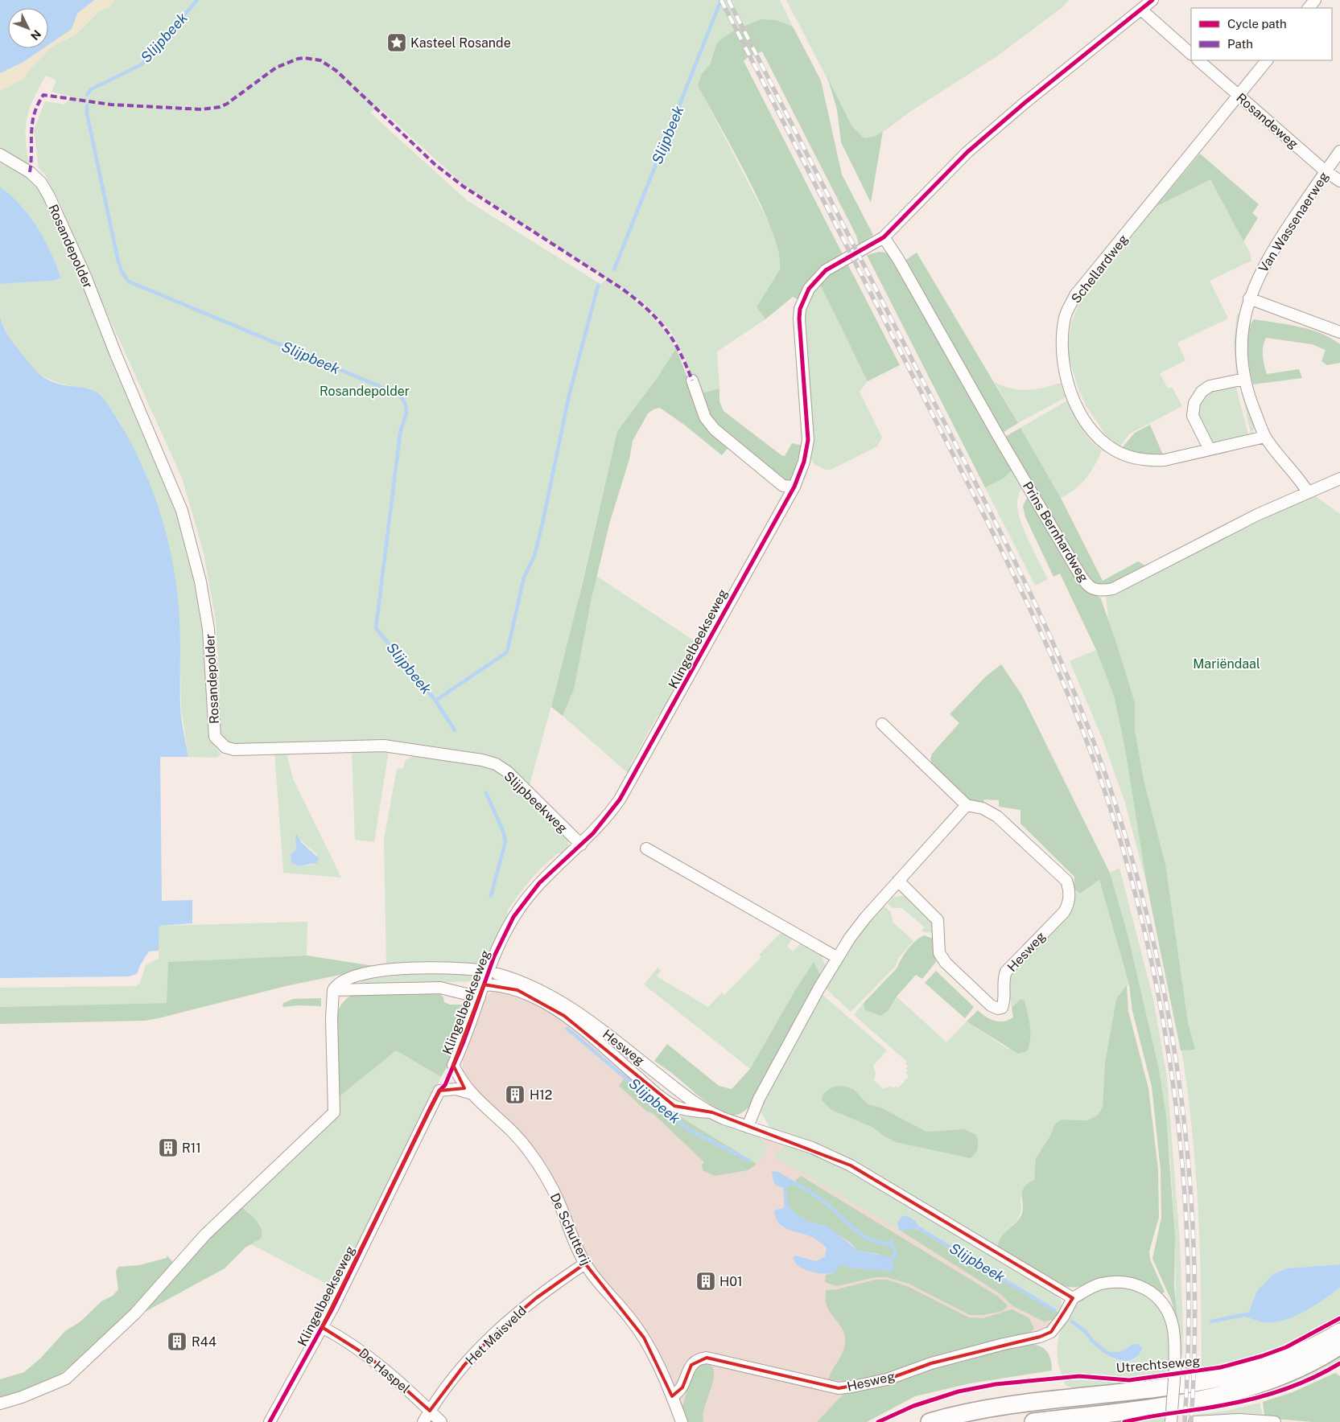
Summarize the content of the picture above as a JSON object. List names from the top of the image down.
{
  "streets": {
    "main road": ["Utrechtseweg"],
    "street": [
      "Rosandeweg",
      "Van Wassenaerweg",
      "Rosandepolder",
      "Schellardweg",
      "Prins Bernhardweg",
      "Klingelbeekseweg",
      "Slijpbeekweg",
      "Hesweg",
      "De Schutterij",
      "Het Maisveld",
      "De Haspel"
    ]
  },
  "crossings": [
    ["Rosandeweg", "Van Wassenaerweg"],
    ["Rosandeweg", "Schellardweg"],
    ["Van Wassenaerweg", "Schellardweg"],
    ["Van Wassenaerweg", "Prins Bernhardweg"],
    ["Rosandepolder", "Slijpbeekweg"],
    ["Prins Bernhardweg", "Klingelbeekseweg"],
    ["Klingelbeekseweg", "Slijpbeekweg"],
    ["Klingelbeekseweg", "De Schutterij"],
    ["Klingelbeekseweg", "De Haspel"],
    ["Hesweg", "De Schutterij"],
    ["De Schutterij", "Het Maisveld"],
    ["Het Maisveld", "De Haspel"]
  ],
  "water": ["Slijpbeek"],
  "parks": ["Rosandepolder", "Mariëndaal"],
  "places": {
    "place": ["Kasteel Rosande"],
    "building": [
      "H12",
      "R11",
      "H01",
      "R44"
    ]
  },
  "legend": ["Cycle path", "Path"],
  "north": "bottom right"
}
